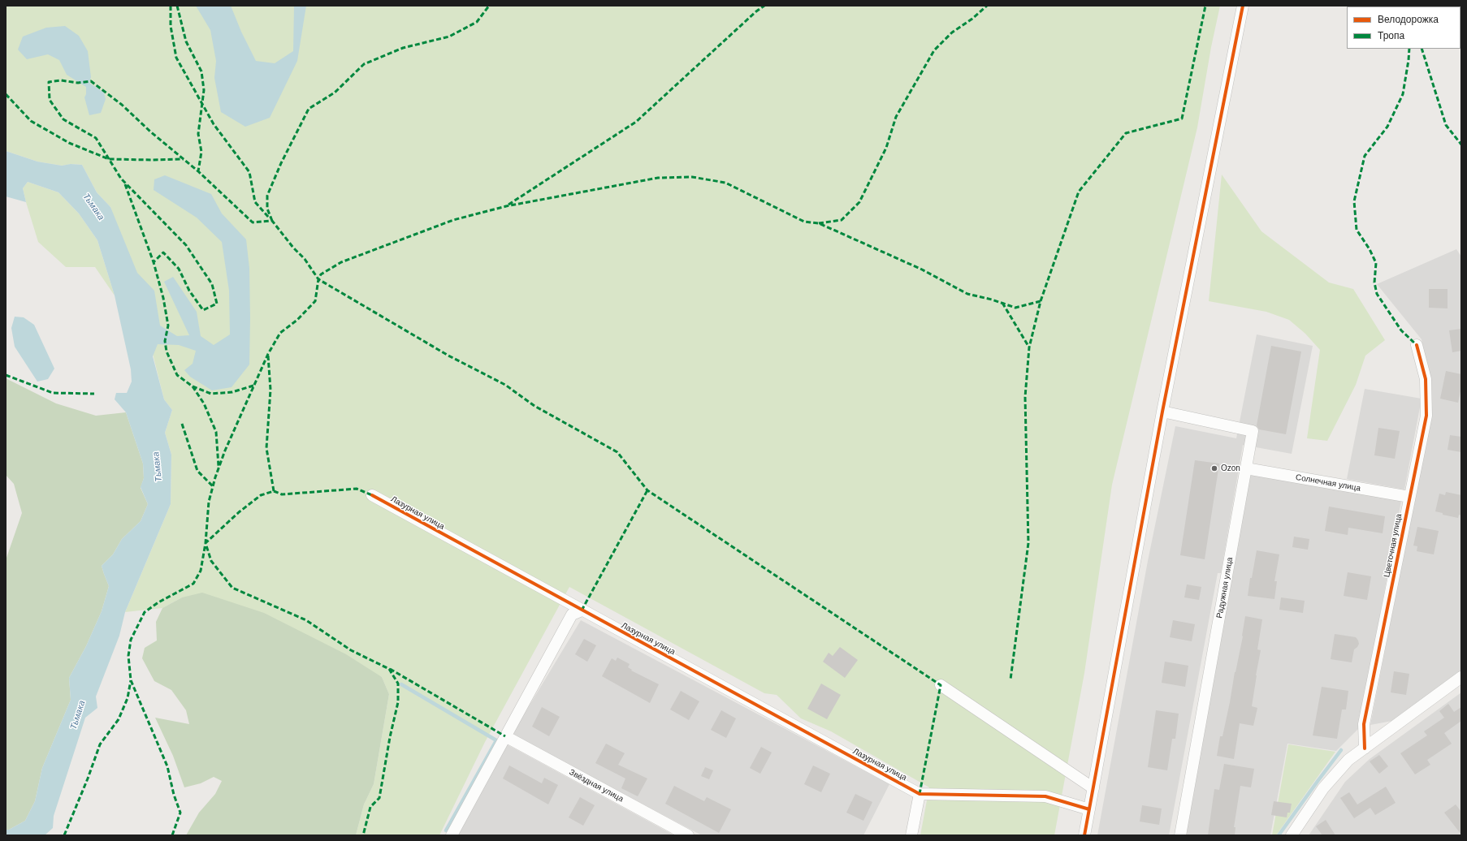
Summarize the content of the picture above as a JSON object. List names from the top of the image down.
{
  "streets": {
    "street": [
      "Солнечная улица",
      "Лазурная улица",
      "Цветочная улица",
      "Радужная улица",
      "Звёздная улица"
    ]
  },
  "crossings": [
    ["Солнечная улица", "Цветочная улица"],
    ["Солнечная улица", "Радужная улица"]
  ],
  "water": ["Тьмака"],
  "places": ["Ozon"],
  "legend": ["Велодорожка", "Тропа"]
}
